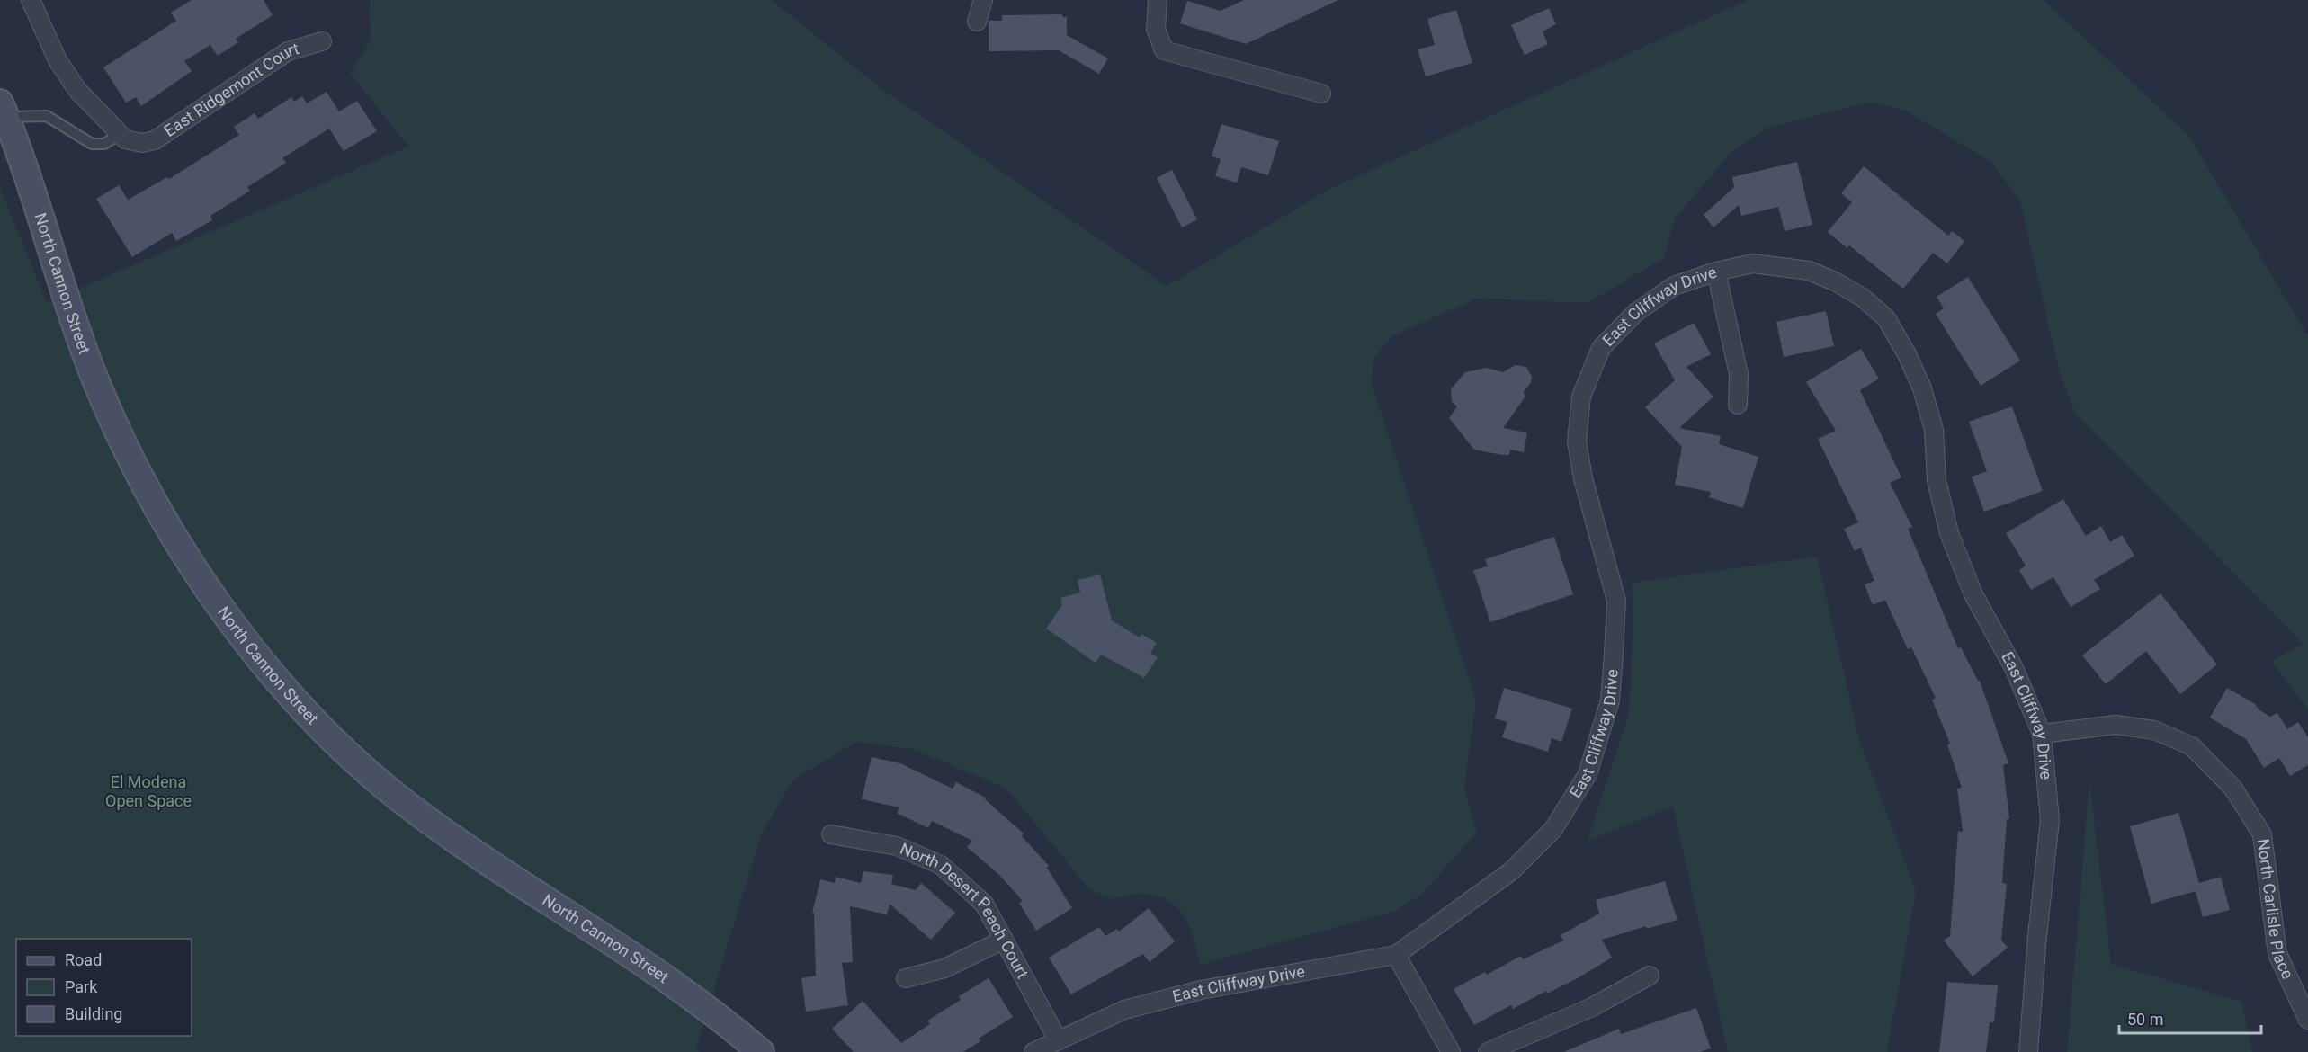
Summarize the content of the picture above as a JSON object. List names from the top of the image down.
{
  "streets": {
    "main road": ["North Cannon Street"],
    "street": [
      "East Ridgemont Court",
      "East Cliffway Drive",
      "North Carlisle Place",
      "North Desert Peach Court"
    ]
  },
  "crossings": [
    ["East Cliffway Drive", "North Carlisle Place"],
    ["East Cliffway Drive", "North Desert Peach Court"]
  ],
  "parks": ["El Modena Open Space"],
  "legend": ["Road", "Park", "Building"],
  "scale_bar": "50 m"
}
